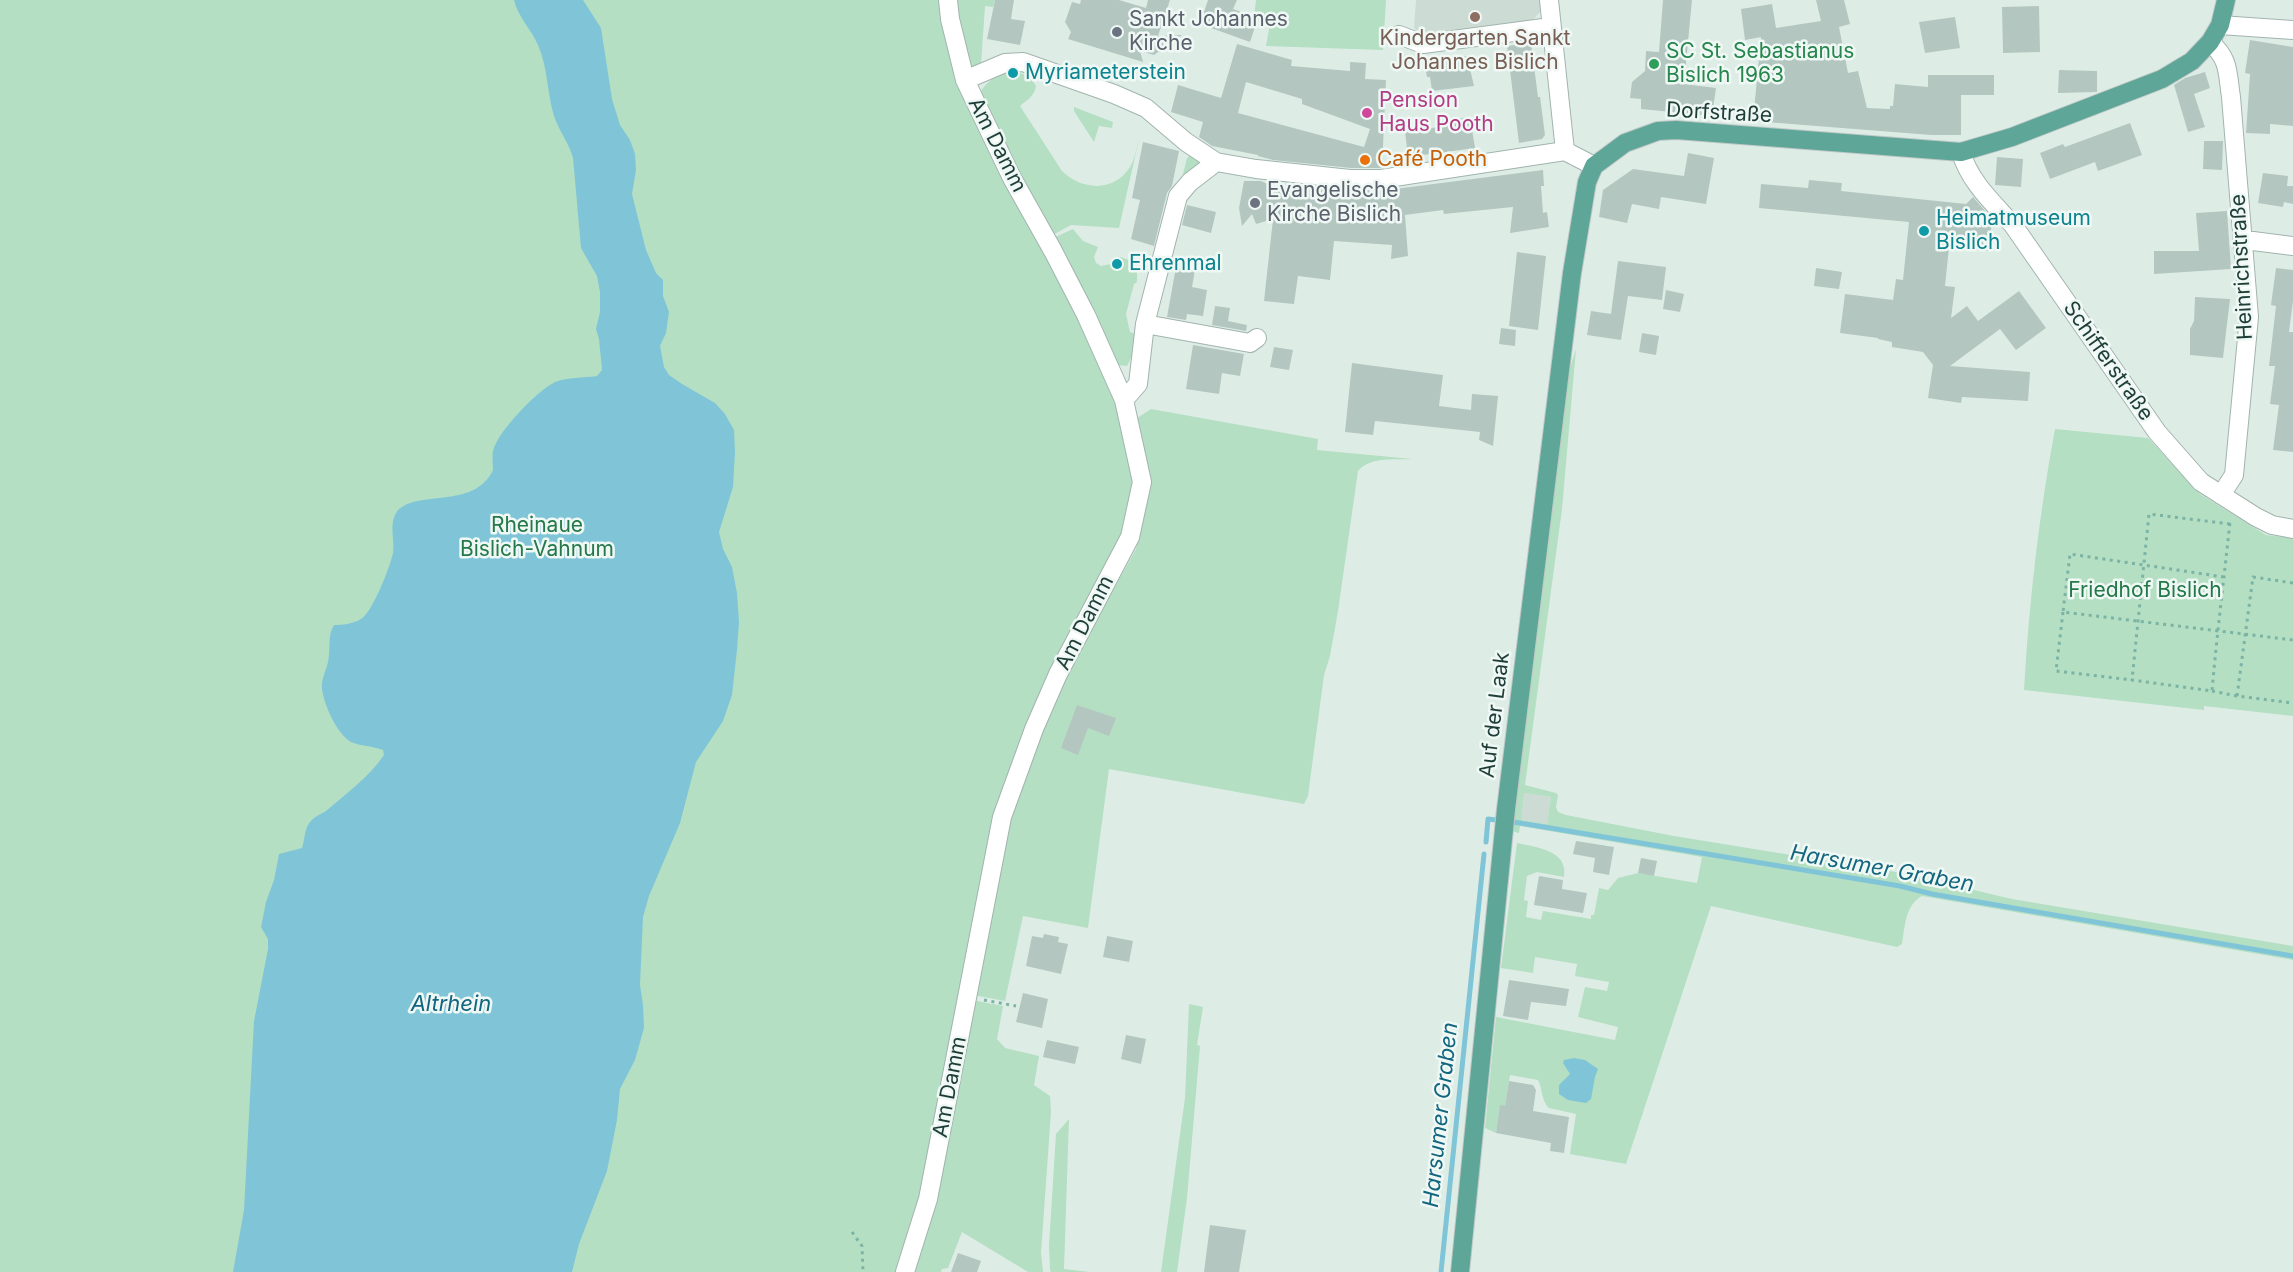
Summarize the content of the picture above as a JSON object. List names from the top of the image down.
{
  "streets": {
    "main road": ["Dorfstraße", "Auf der Laak"],
    "street": ["Am Damm", "Heinrichstraße", "Schifferstraße"]
  },
  "crossings": [
    ["Dorfstraße", "Heinrichstraße"],
    ["Dorfstraße", "Schifferstraße"],
    ["Dorfstraße", "Auf der Laak"],
    ["Heinrichstraße", "Schifferstraße"]
  ],
  "water": ["Harsumer Graben", "Altrhein"],
  "parks": ["Rheinaue Bislich-Vahnum", "Friedhof Bislich"],
  "places": [
    "Kindergarten Sankt Johannes Bislich",
    "Sankt Johannes Kirche",
    "SC St. Sebastianus Bislich 1963",
    "Myriameterstein",
    "Pension Haus Pooth",
    "Café Pooth",
    "Evangelische Kirche Bislich",
    "Heimatmuseum Bislich",
    "Ehrenmal"
  ]
}
